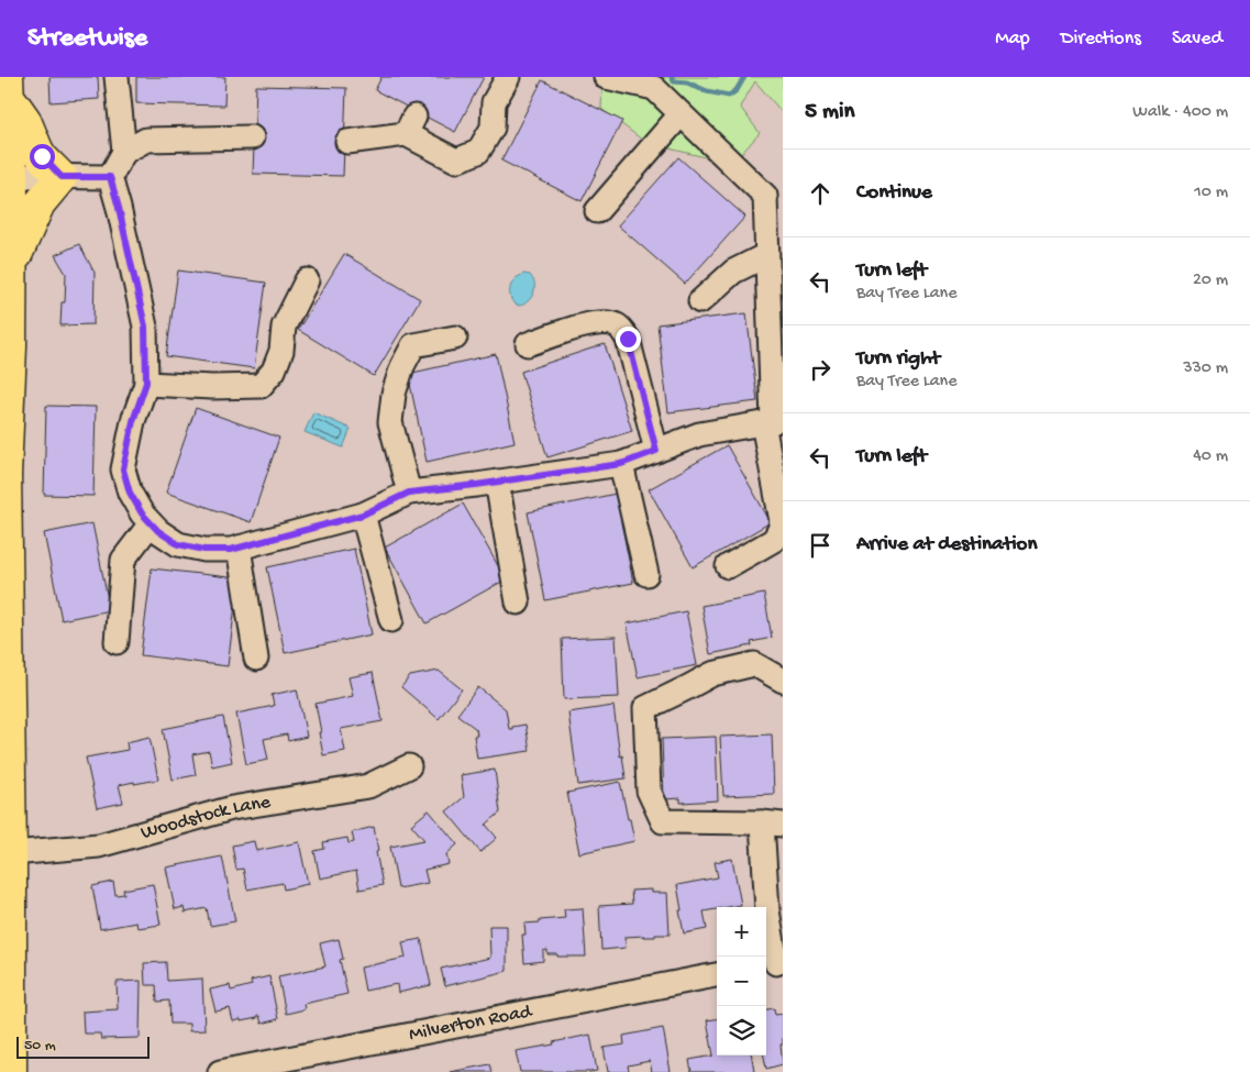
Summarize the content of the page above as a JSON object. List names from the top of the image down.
{
  "streets": {
    "street": ["Woodstock Lane", "Milverton Road"]
  },
  "scale_bar": "50 m",
  "page": {
    "header": "Streetwise",
    "nav": ["Map", "Directions", "Saved"],
    "heading": ["5 min", "Walk · 400 m"],
    "list": [
      ["Continue", "10 m"],
      ["Turn left", "Bay Tree Lane", "20 m"],
      ["Turn right", "Bay Tree Lane", "330 m"],
      ["Turn left", "40 m"],
      "Arrive at destination"
    ],
    "map_buttons": ["+", "−"],
    "scale": "50 m"
  }
}
